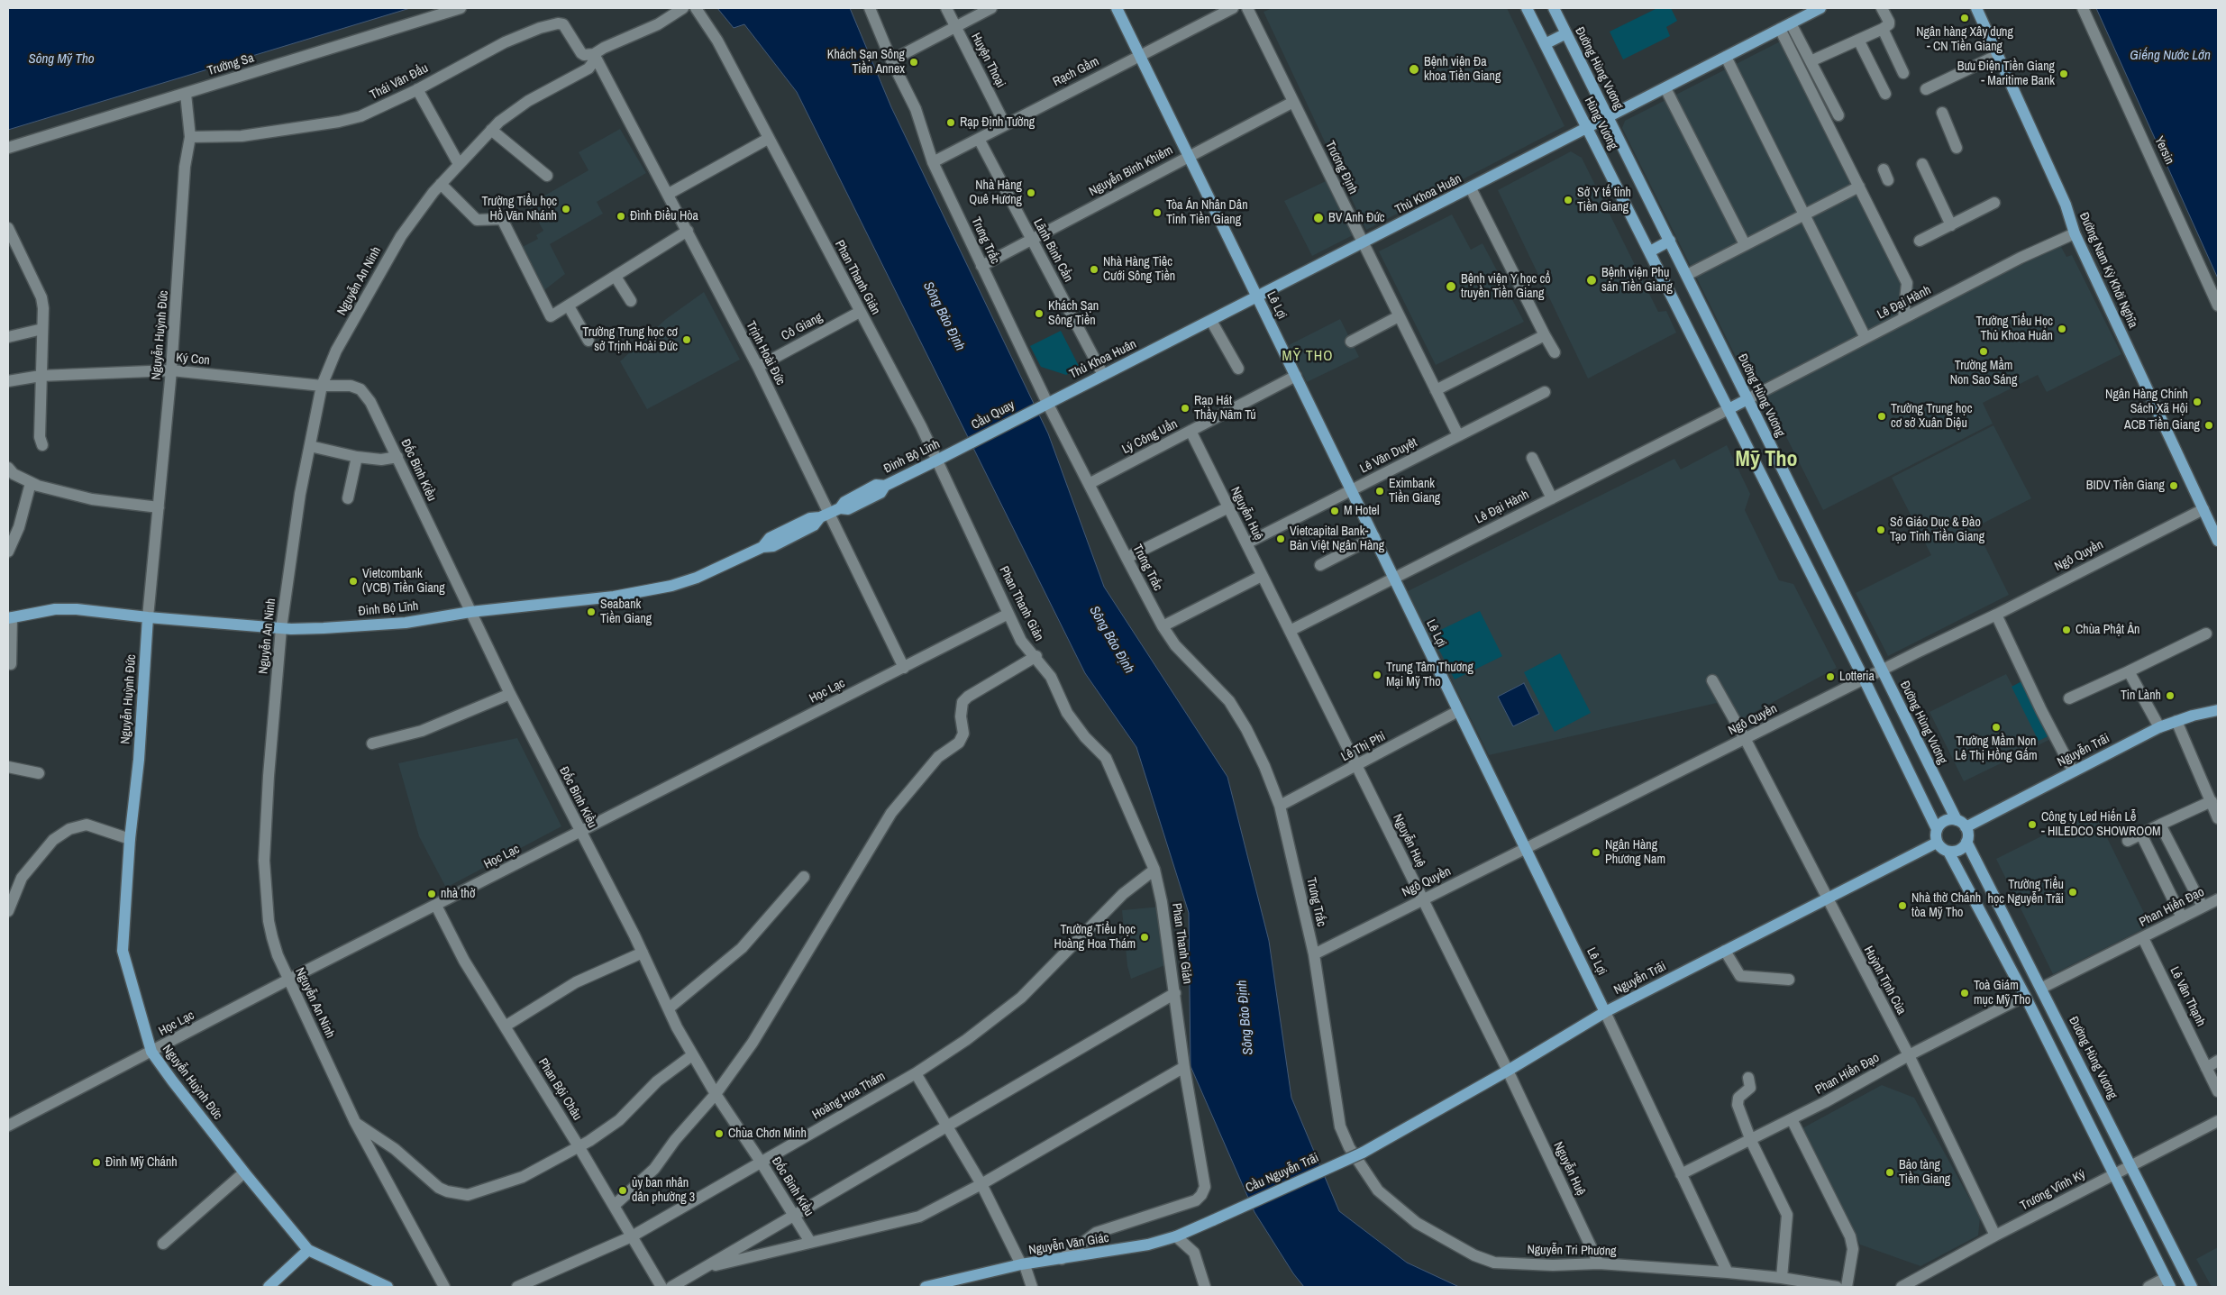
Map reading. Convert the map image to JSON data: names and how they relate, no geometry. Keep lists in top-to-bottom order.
{
  "streets": {
    "main road": [
      "Đường Hùng Vương",
      "Hùng Vương",
      "Thủ Khoa Huân",
      "Đường Nam Kỳ Khởi Nghĩa",
      "Lê Lợi",
      "Nguyễn Huỳnh Đức",
      "Cầu Quay",
      "Đinh Bộ Lĩnh",
      "Nguyễn Trãi",
      "Cầu Nguyễn Trãi",
      "Nguyễn Văn Giác"
    ],
    "street": [
      "Huyện Thoại",
      "Trường Sa",
      "Rạch Gầm",
      "Thái Văn Đẩu",
      "Yersin",
      "Trương Định",
      "Nguyễn Bỉnh Khiêm",
      "Trưng Trắc",
      "Lãnh Binh Cẩn",
      "Phan Thanh Giản",
      "Nguyễn An Ninh",
      "Lê Đại Hành",
      "Cô Giang",
      "Trịnh Hoài Đức",
      "Ký Con",
      "Lý Công Uẩn",
      "Lê Văn Duyệt",
      "Đốc Binh Kiều",
      "Nguyễn Huệ",
      "Ngô Quyền",
      "Học Lạc",
      "Lê Thị Phỉ",
      "Phan Hiển Đạo",
      "Huỳnh Tịnh Của",
      "Lê Văn Thạnh",
      "Phan Bội Châu",
      "Hoàng Hoa Thám",
      "Trương Vĩnh Ký",
      "Nguyễn Tri Phương"
    ]
  },
  "crossings": [
    ["Huyện Thoại", "Rạch Gầm"],
    ["Trường Sa", "Nguyễn Huỳnh Đức"],
    ["Đường Hùng Vương", "Thủ Khoa Huân"],
    ["Đường Hùng Vương", "Lê Đại Hành"],
    ["Đường Hùng Vương", "Ngô Quyền"],
    ["Đường Hùng Vương", "Nguyễn Trãi"],
    ["Đường Hùng Vương", "Phan Hiển Đạo"],
    ["Đường Hùng Vương", "Trương Vĩnh Ký"],
    ["Rạch Gầm", "Trưng Trắc"],
    ["Rạch Gầm", "Lãnh Binh Cẩn"],
    ["Rạch Gầm", "Lê Lợi"],
    ["Thái Văn Đẩu", "Nguyễn An Ninh"],
    ["Thái Văn Đẩu", "Nguyễn Huỳnh Đức"],
    ["Thái Văn Đẩu", "Trịnh Hoài Đức"],
    ["Hùng Vương", "Thủ Khoa Huân"],
    ["Trương Định", "Nguyễn Bỉnh Khiêm"],
    ["Trương Định", "Thủ Khoa Huân"],
    ["Trương Định", "Lê Văn Duyệt"],
    ["Nguyễn Bỉnh Khiêm", "Trưng Trắc"],
    ["Nguyễn Bỉnh Khiêm", "Lãnh Binh Cẩn"],
    ["Nguyễn Bỉnh Khiêm", "Lê Lợi"],
    ["Thủ Khoa Huân", "Trưng Trắc"],
    ["Thủ Khoa Huân", "Lãnh Binh Cẩn"],
    ["Thủ Khoa Huân", "Lê Lợi"],
    ["Thủ Khoa Huân", "Cầu Quay"],
    ["Trưng Trắc", "Cầu Quay"],
    ["Trưng Trắc", "Lý Công Uẩn"],
    ["Trưng Trắc", "Ngô Quyền"],
    ["Trưng Trắc", "Lê Thị Phỉ"],
    ["Trưng Trắc", "Nguyễn Tri Phương"],
    ["Đường Nam Kỳ Khởi Nghĩa", "Lê Đại Hành"],
    ["Đường Nam Kỳ Khởi Nghĩa", "Ngô Quyền"],
    ["Phan Thanh Giản", "Cô Giang"],
    ["Phan Thanh Giản", "Đinh Bộ Lĩnh"],
    ["Phan Thanh Giản", "Học Lạc"],
    ["Phan Thanh Giản", "Hoàng Hoa Thám"],
    ["Phan Thanh Giản", "Nguyễn Văn Giác"],
    ["Nguyễn An Ninh", "Trịnh Hoài Đức"],
    ["Nguyễn An Ninh", "Ký Con"],
    ["Nguyễn An Ninh", "Đinh Bộ Lĩnh"],
    ["Nguyễn An Ninh", "Đốc Binh Kiều"],
    ["Nguyễn An Ninh", "Học Lạc"],
    ["Lê Đại Hành", "Lê Lợi"],
    ["Lê Đại Hành", "Nguyễn Huệ"],
    ["Lê Lợi", "Lý Công Uẩn"],
    ["Lê Lợi", "Lê Văn Duyệt"],
    ["Lê Lợi", "Ngô Quyền"],
    ["Lê Lợi", "Lê Thị Phỉ"],
    ["Lê Lợi", "Nguyễn Trãi"],
    ["Lê Lợi", "Phan Hiển Đạo"],
    ["Lê Lợi", "Nguyễn Tri Phương"],
    ["Cô Giang", "Trịnh Hoài Đức"],
    ["Nguyễn Huỳnh Đức", "Ký Con"],
    ["Nguyễn Huỳnh Đức", "Đinh Bộ Lĩnh"],
    ["Nguyễn Huỳnh Đức", "Học Lạc"],
    ["Trịnh Hoài Đức", "Đinh Bộ Lĩnh"],
    ["Trịnh Hoài Đức", "Học Lạc"],
    ["Ký Con", "Đốc Binh Kiều"],
    ["Cầu Quay", "Đinh Bộ Lĩnh"],
    ["Lý Công Uẩn", "Nguyễn Huệ"],
    ["Lê Văn Duyệt", "Nguyễn Huệ"],
    ["Đinh Bộ Lĩnh", "Đốc Binh Kiều"],
    ["Đốc Binh Kiều", "Học Lạc"],
    ["Đốc Binh Kiều", "Hoàng Hoa Thám"],
    ["Nguyễn Huệ", "Ngô Quyền"],
    ["Nguyễn Huệ", "Lê Thị Phỉ"],
    ["Nguyễn Huệ", "Nguyễn Trãi"],
    ["Nguyễn Huệ", "Nguyễn Tri Phương"],
    ["Ngô Quyền", "Huỳnh Tịnh Của"],
    ["Học Lạc", "Phan Bội Châu"],
    ["Nguyễn Trãi", "Huỳnh Tịnh Của"],
    ["Nguyễn Trãi", "Cầu Nguyễn Trãi"],
    ["Phan Hiển Đạo", "Huỳnh Tịnh Của"],
    ["Phan Hiển Đạo", "Lê Văn Thạnh"],
    ["Huỳnh Tịnh Của", "Trương Vĩnh Ký"],
    ["Phan Bội Châu", "Hoàng Hoa Thám"],
    ["Cầu Nguyễn Trãi", "Nguyễn Văn Giác"]
  ],
  "districts": ["MỸ THO", "Mỹ Tho"],
  "water": ["Giếng Nước Lớn", "Sông Mỹ Tho", "Sông Bảo Định"],
  "places": [
    "Ngân hàng Xây dựng - CN Tiền Giang",
    "Khách Sạn Sông Tiền Annex",
    "Bệnh viện Đa khoa Tiền Giang",
    "Bưu Điện Tiền Giang - Maritime Bank",
    "Rạp Định Tường",
    "Nhà Hàng Quê Hương",
    "Sở Y tế tỉnh Tiền Giang",
    "Trường Tiểu học Hồ Văn Nhánh",
    "Tòa Án Nhân Dân Tỉnh Tiền Giang",
    "Đình Điều Hòa",
    "BV Anh Đức",
    "Nhà Hàng Tiệc Cưới Sông Tiền",
    "Bệnh viện Phụ sản Tiền Giang",
    "Bệnh viện Y học cổ truyền Tiền Giang",
    "Khách Sạn Sông Tiền",
    "Trường Tiểu Học Thủ Khoa Huân",
    "Trường Trung học cơ sở Trịnh Hoài Đức",
    "Trường Mầm Non Sao Sáng",
    "Ngân Hàng Chính Sách Xã Hội",
    "Rạp Hát Thầy Năm Tú",
    "Trường Trung học cơ sở Xuân Diệu",
    "ACB Tiền Giang",
    "BIDV Tiền Giang",
    "Eximbank Tiền Giang",
    "M Hotel",
    "Sở Giáo Dục & Đào Tạo Tỉnh Tiền Giang",
    "Vietcapital Bank- Bản Việt Ngân Hàng",
    "Vietcombank (VCB) Tiền Giang",
    "Seabank Tiền Giang",
    "Chùa Phật Ân",
    "Trung Tâm Thương Mại Mỹ Tho",
    "Lotteria",
    "Tin Lành",
    "Trường Mầm Non Lê Thị Hồng Gấm",
    "Công ty Led Hiến Lễ - HILEDCO SHOWROOM",
    "Ngân Hàng Phương Nam",
    "Trường Tiểu học Nguyễn Trãi",
    "nhà thờ",
    "Nhà thờ Chánh tòa Mỹ Tho",
    "Trường Tiểu học Hoàng Hoa Thám",
    "Toà Giám mục Mỹ Tho",
    "Chùa Chơn Minh",
    "Đình Mỹ Chánh",
    "Bảo tàng Tiền Giang",
    "ủy ban nhân dân phường 3"
  ]
}
